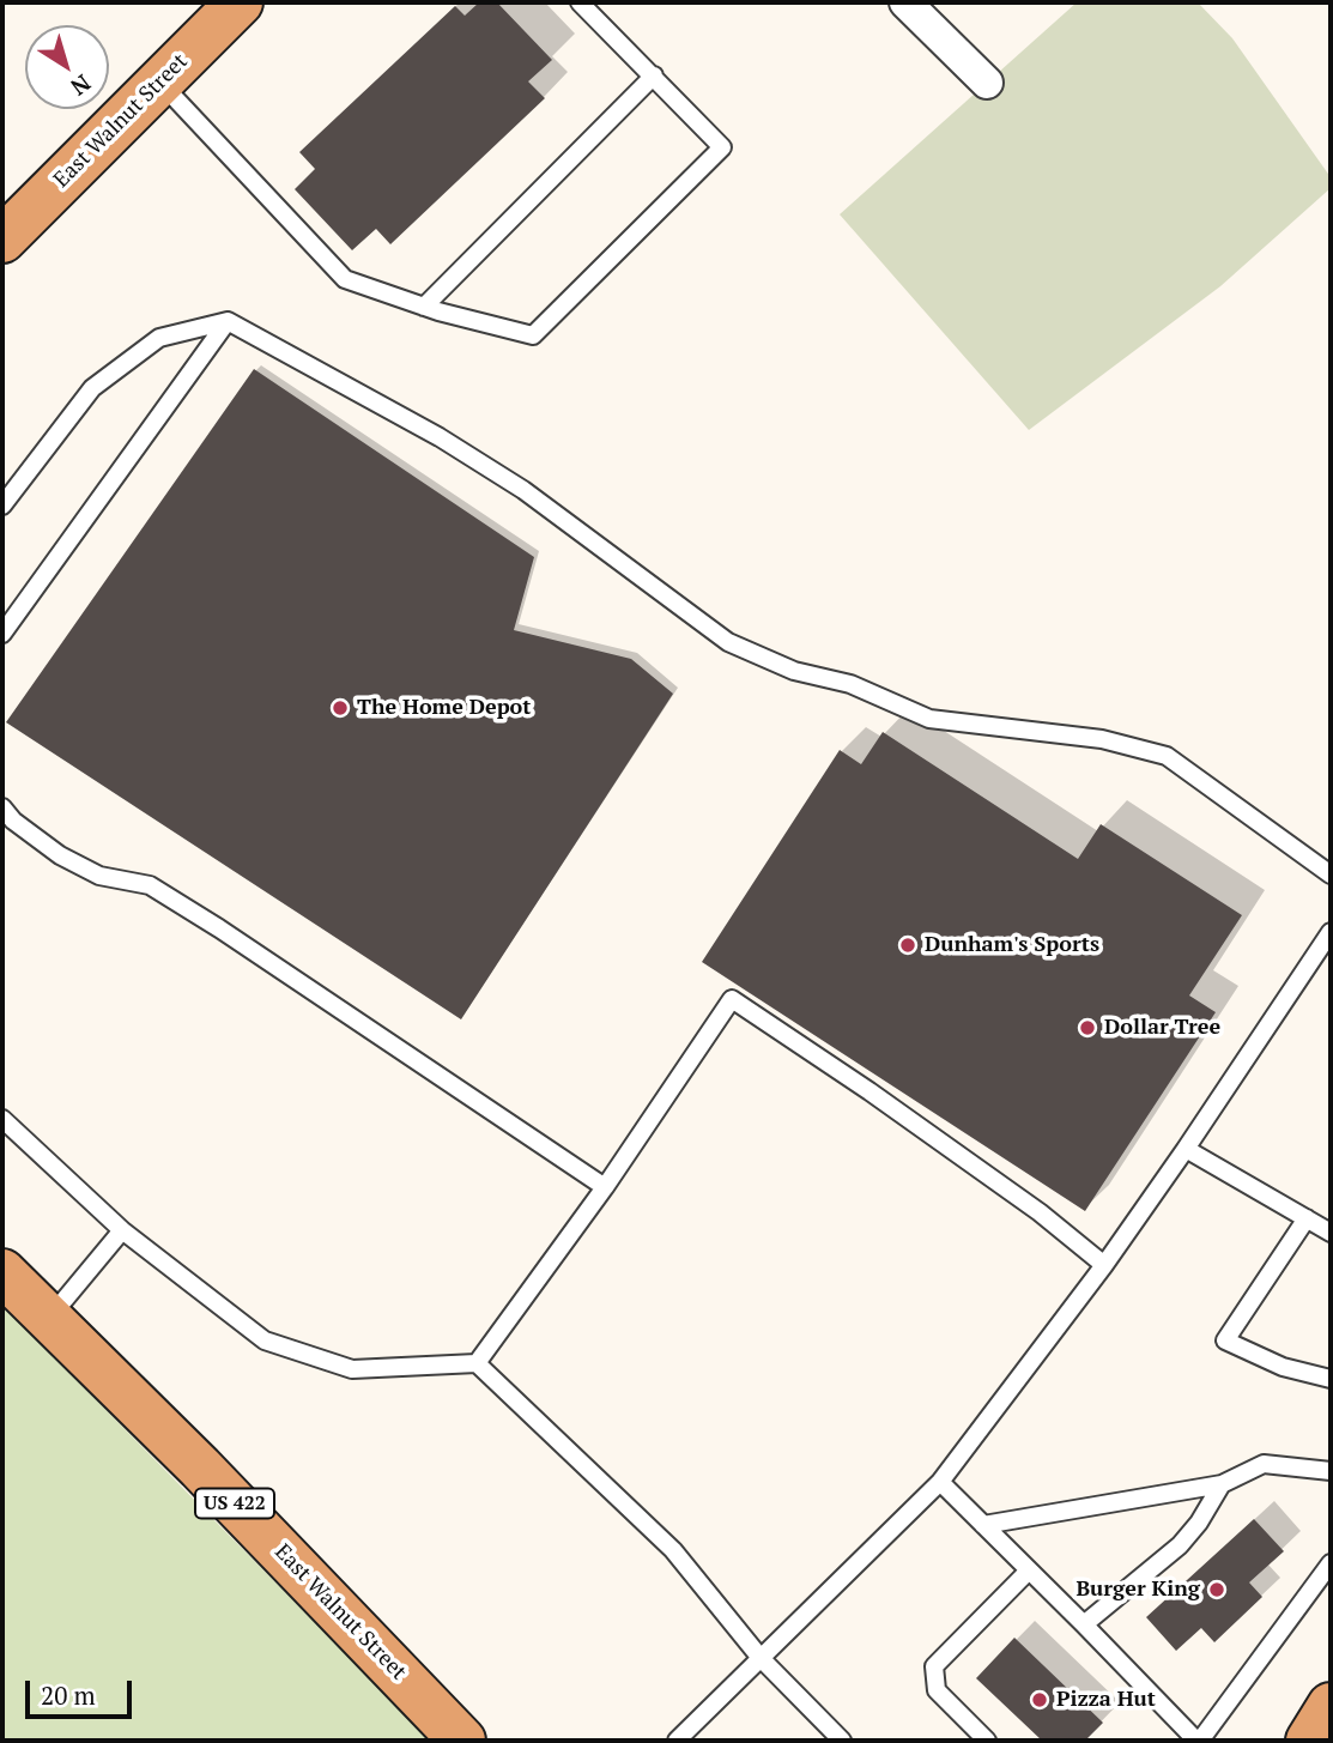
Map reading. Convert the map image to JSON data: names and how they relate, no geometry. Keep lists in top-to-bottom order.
{
  "streets": {
    "highway": ["East Walnut Street", "US 422"]
  },
  "places": [
    "The Home Depot",
    "Dunham's Sports",
    "Dollar Tree",
    "Burger King",
    "Pizza Hut"
  ],
  "scale_bar": "20 m",
  "north": "bottom right"
}
